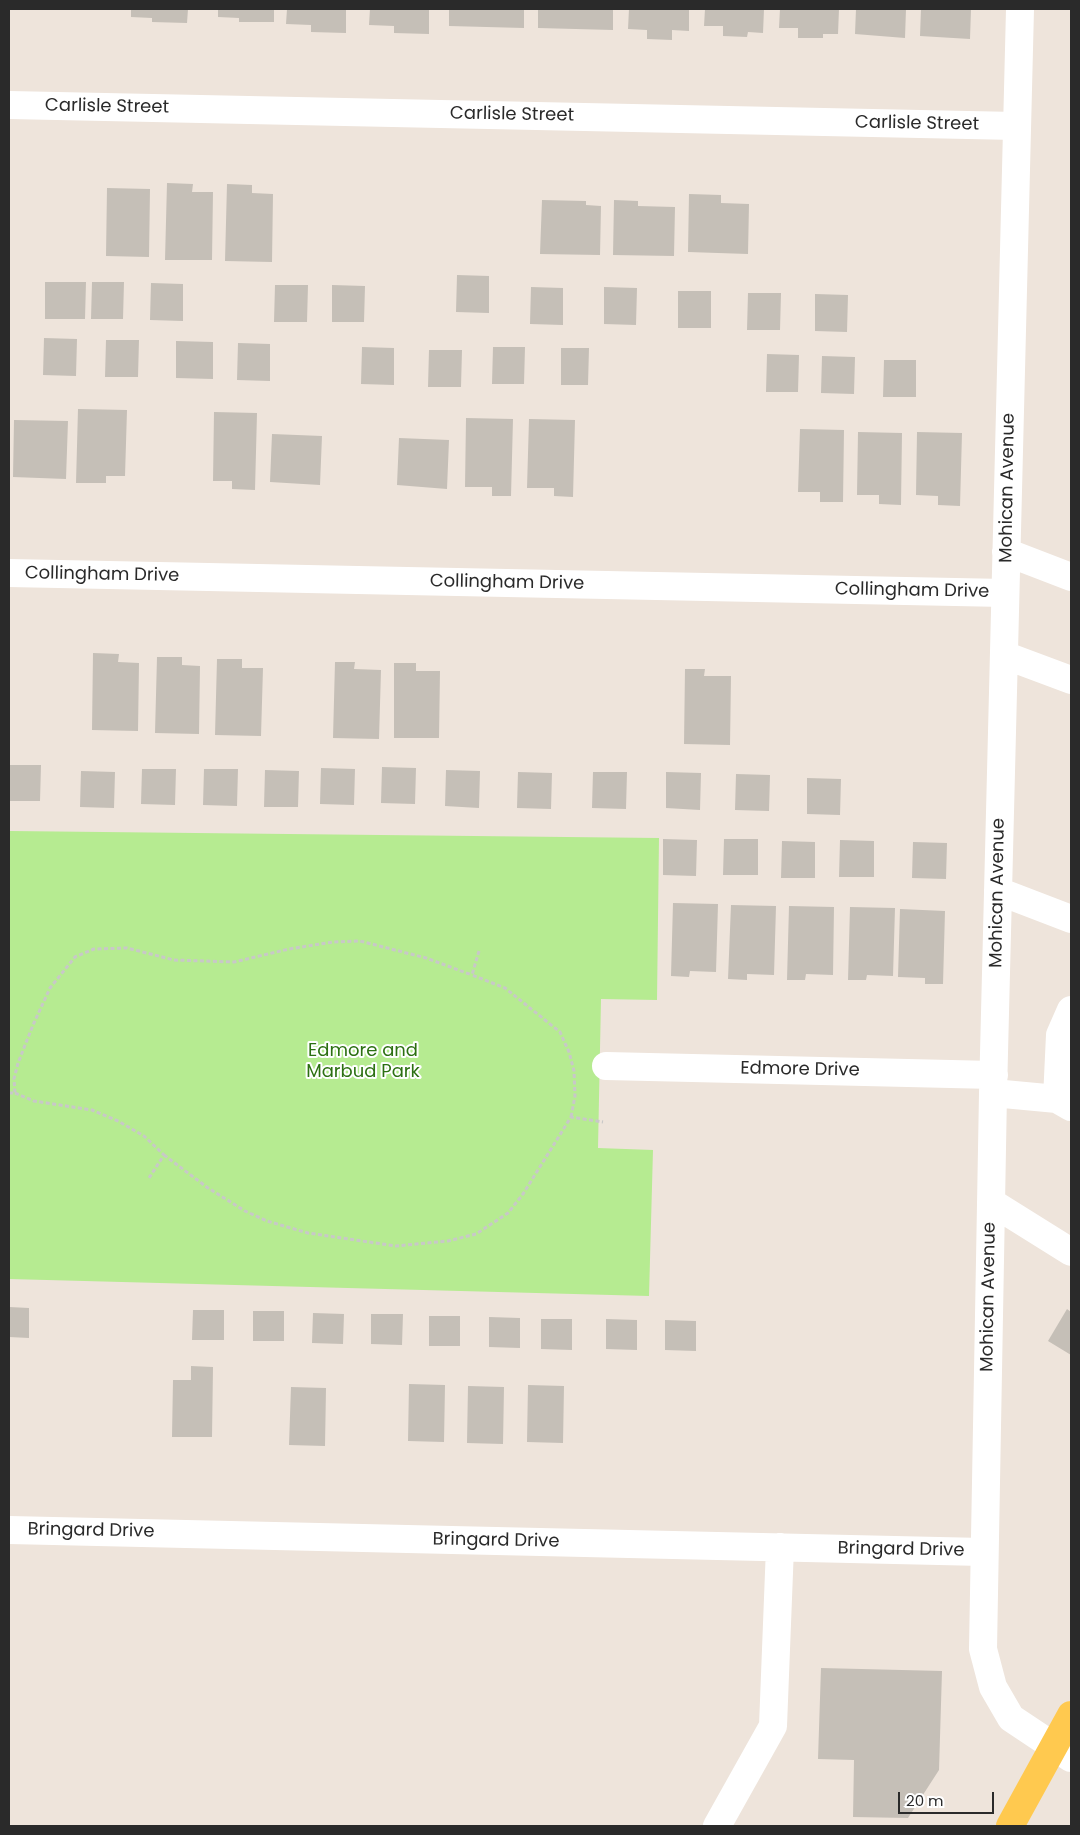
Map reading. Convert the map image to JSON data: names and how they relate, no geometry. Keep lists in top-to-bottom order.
{
  "streets": {
    "street": [
      "Carlisle Street",
      "Mohican Avenue",
      "Collingham Drive",
      "Edmore Drive",
      "Bringard Drive"
    ]
  },
  "crossings": [
    ["Carlisle Street", "Mohican Avenue"],
    ["Mohican Avenue", "Collingham Drive"],
    ["Mohican Avenue", "Edmore Drive"],
    ["Mohican Avenue", "Bringard Drive"]
  ],
  "parks": ["Edmore and Marbud Park"],
  "scale_bar": "20 m"
}
